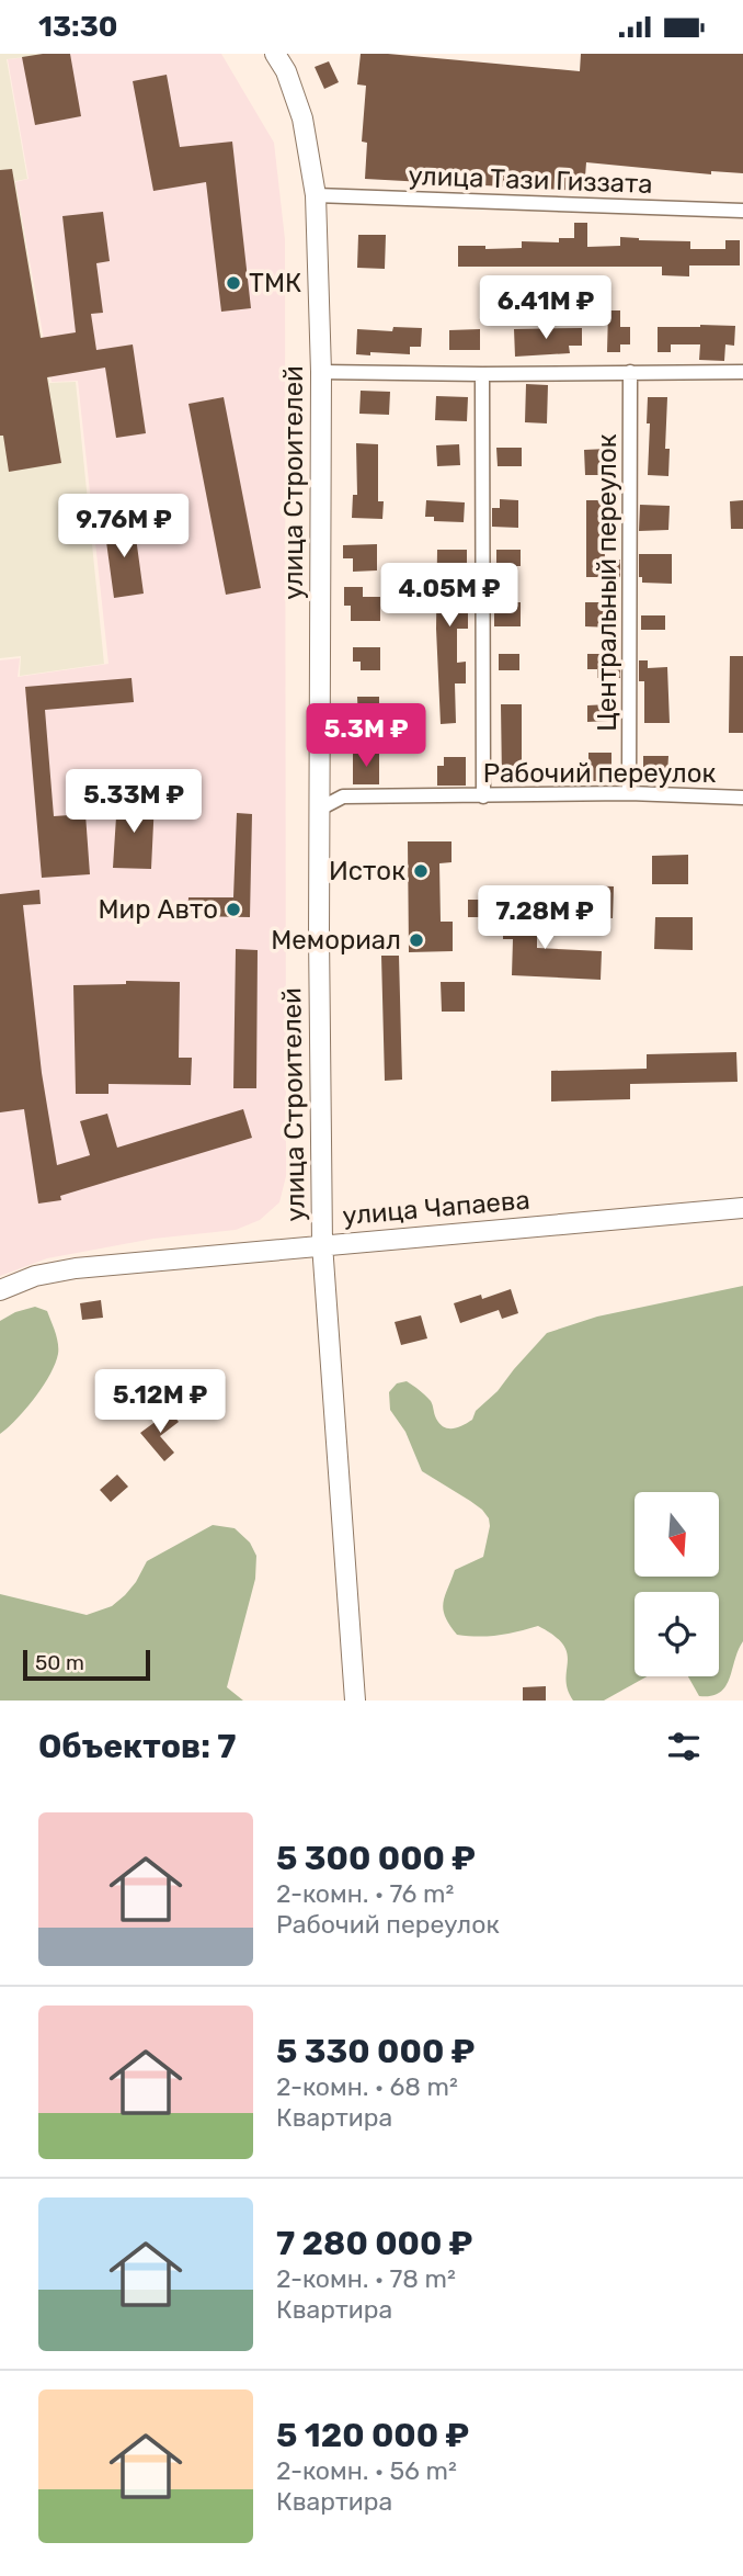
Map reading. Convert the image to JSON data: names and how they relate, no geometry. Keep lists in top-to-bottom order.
{
  "streets": {
    "street": [
      "улица Тази Гиззата",
      "улица Строителей",
      "Центральный переулок",
      "Рабочий переулок",
      "улица Чапаева"
    ]
  },
  "crossings": [
    ["улица Тази Гиззата", "улица Строителей"],
    ["улица Строителей", "Рабочий переулок"],
    ["улица Строителей", "улица Чапаева"],
    ["Центральный переулок", "Рабочий переулок"]
  ],
  "places": [
    "ТМК",
    "Исток",
    "Мир Авто",
    "Мемориал"
  ],
  "scale_bar": "50 m",
  "north": "bottom",
  "page": {
    "status": "13:30",
    "price": [
      "6.41M ₽",
      "9.76M ₽",
      "4.05M ₽",
      "5.3M ₽",
      "5.33M ₽",
      "7.28M ₽",
      "5.12M ₽"
    ],
    "scale": "50 m",
    "heading": "Объектов: 7",
    "list": [
      {
        "name": "5 300 000 ₽",
        "note": "2-комн. · 76 m² · Рабочий переулок"
      },
      {
        "name": "5 330 000 ₽",
        "note": "2-комн. · 68 m² · Квартира"
      },
      {
        "name": "7 280 000 ₽",
        "note": "2-комн. · 78 m² · Квартира"
      },
      {
        "name": "5 120 000 ₽",
        "note": "2-комн. · 56 m² · Квартира"
      }
    ]
  }
}
